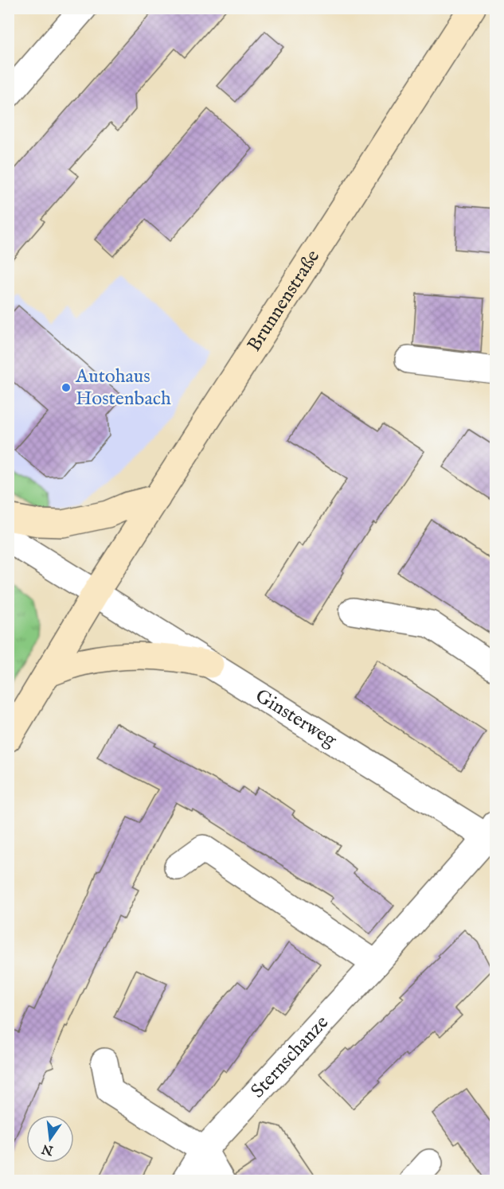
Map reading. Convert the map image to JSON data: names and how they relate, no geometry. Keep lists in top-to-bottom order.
{
  "streets": {
    "main road": ["Brunnenstraße"],
    "street": ["Ginsterweg", "Sternschanze"]
  },
  "crossings": [
    ["Brunnenstraße", "Ginsterweg"],
    ["Ginsterweg", "Sternschanze"]
  ],
  "places": ["Autohaus Hostenbach"],
  "north": "bottom"
}
